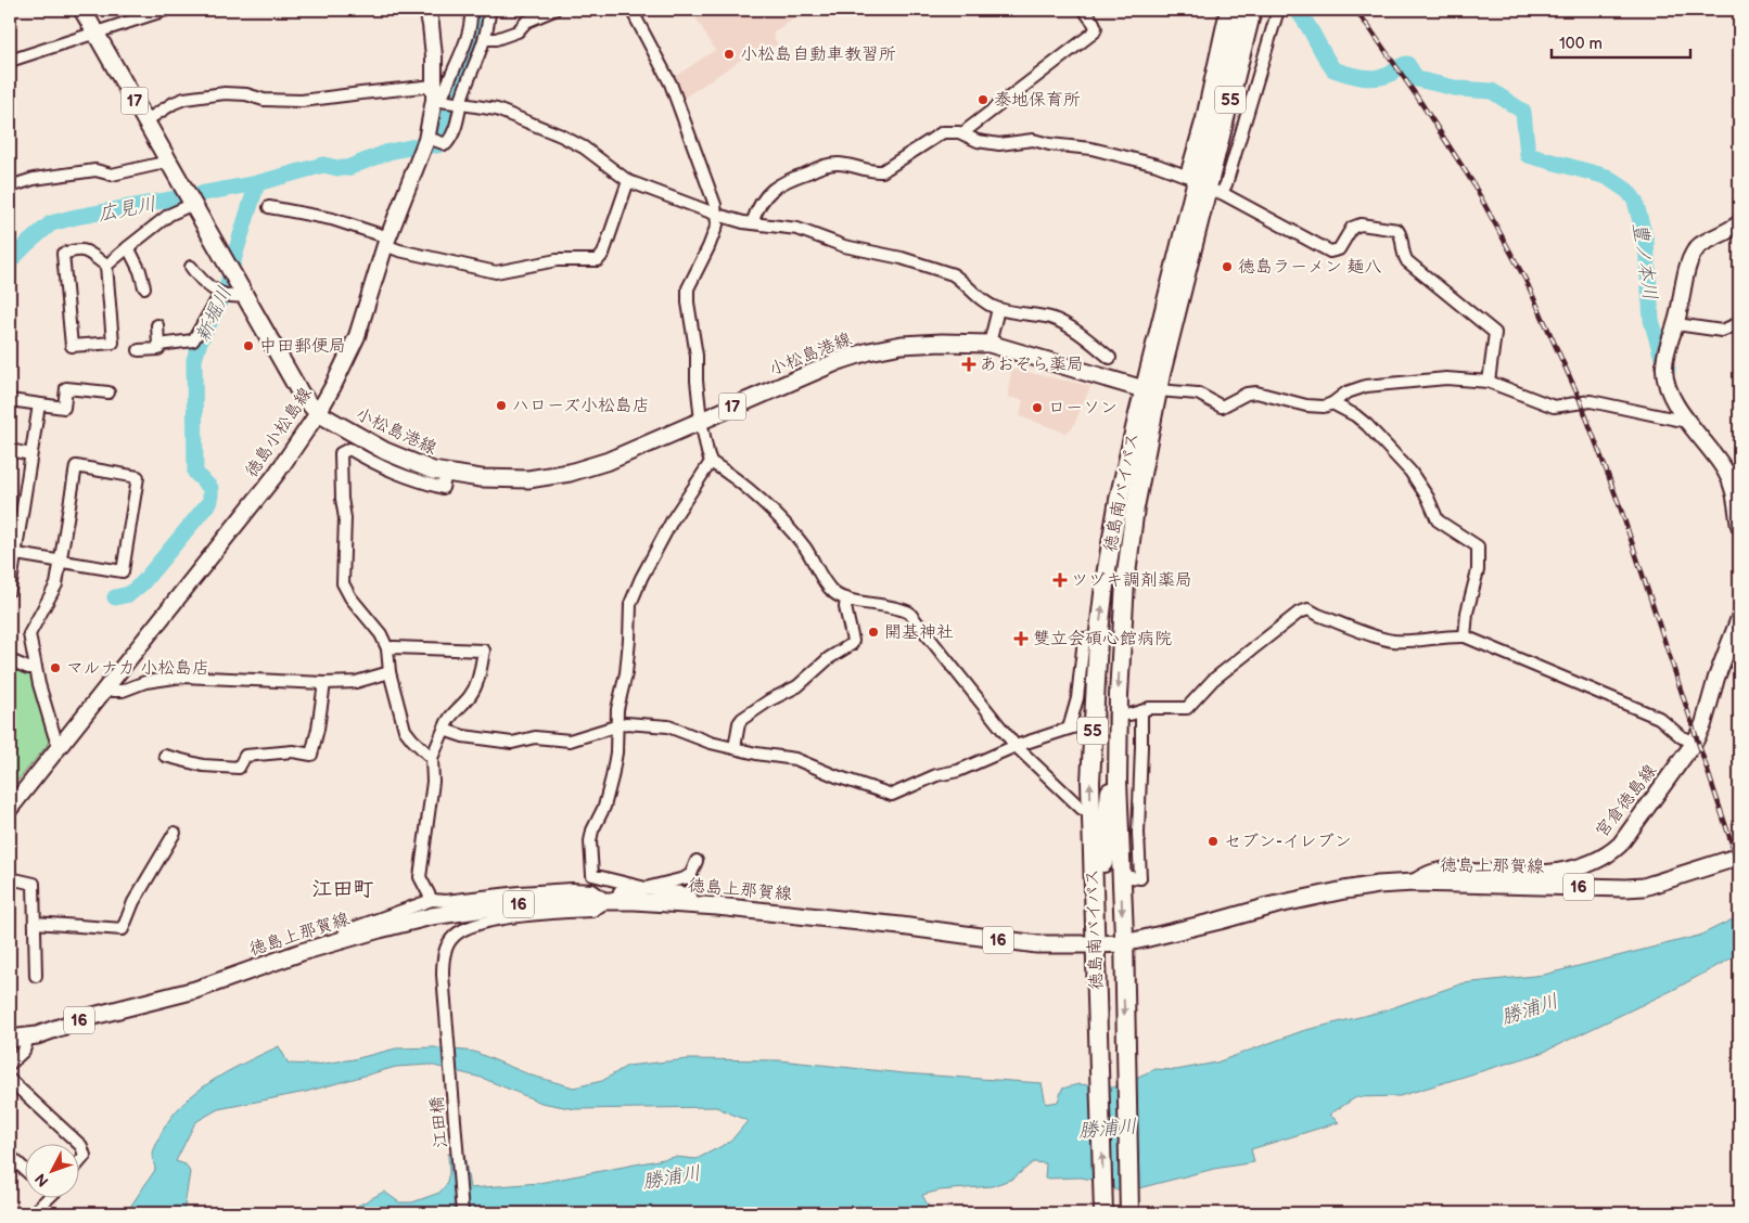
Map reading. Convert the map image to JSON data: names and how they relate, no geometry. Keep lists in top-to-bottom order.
{
  "streets": {
    "highway": ["55", "徳島南バイパス"],
    "main road": [
      "17",
      "小松島港線",
      "徳島小松島線",
      "宮倉徳島線",
      "徳島上那賀線",
      "16"
    ],
    "street": ["江田橋"]
  },
  "crossings": [
    ["小松島港線", "徳島小松島線"],
    ["小松島港線", "徳島南バイパス"],
    ["徳島南バイパス", "徳島上那賀線"],
    ["宮倉徳島線", "徳島上那賀線"],
    ["徳島上那賀線", "江田橋"]
  ],
  "districts": ["江田町"],
  "water": [
    "広見川",
    "豊ノ本川",
    "新堀川",
    "勝浦川"
  ],
  "places": {
    "other": [
      "小松島自動車教習所",
      "泰地保育所",
      "徳島ラーメン 麺八",
      "中田郵便局",
      "ハローズ小松島店",
      "ローソン",
      "開基神社",
      "マルナカ 小松島店",
      "セブン-イレブン"
    ],
    "health": ["あおぞら薬局", "ツヅキ調剤薬局", "雙立会碩心館病院"]
  },
  "scale_bar": "100 m",
  "north": "bottom left"
}
